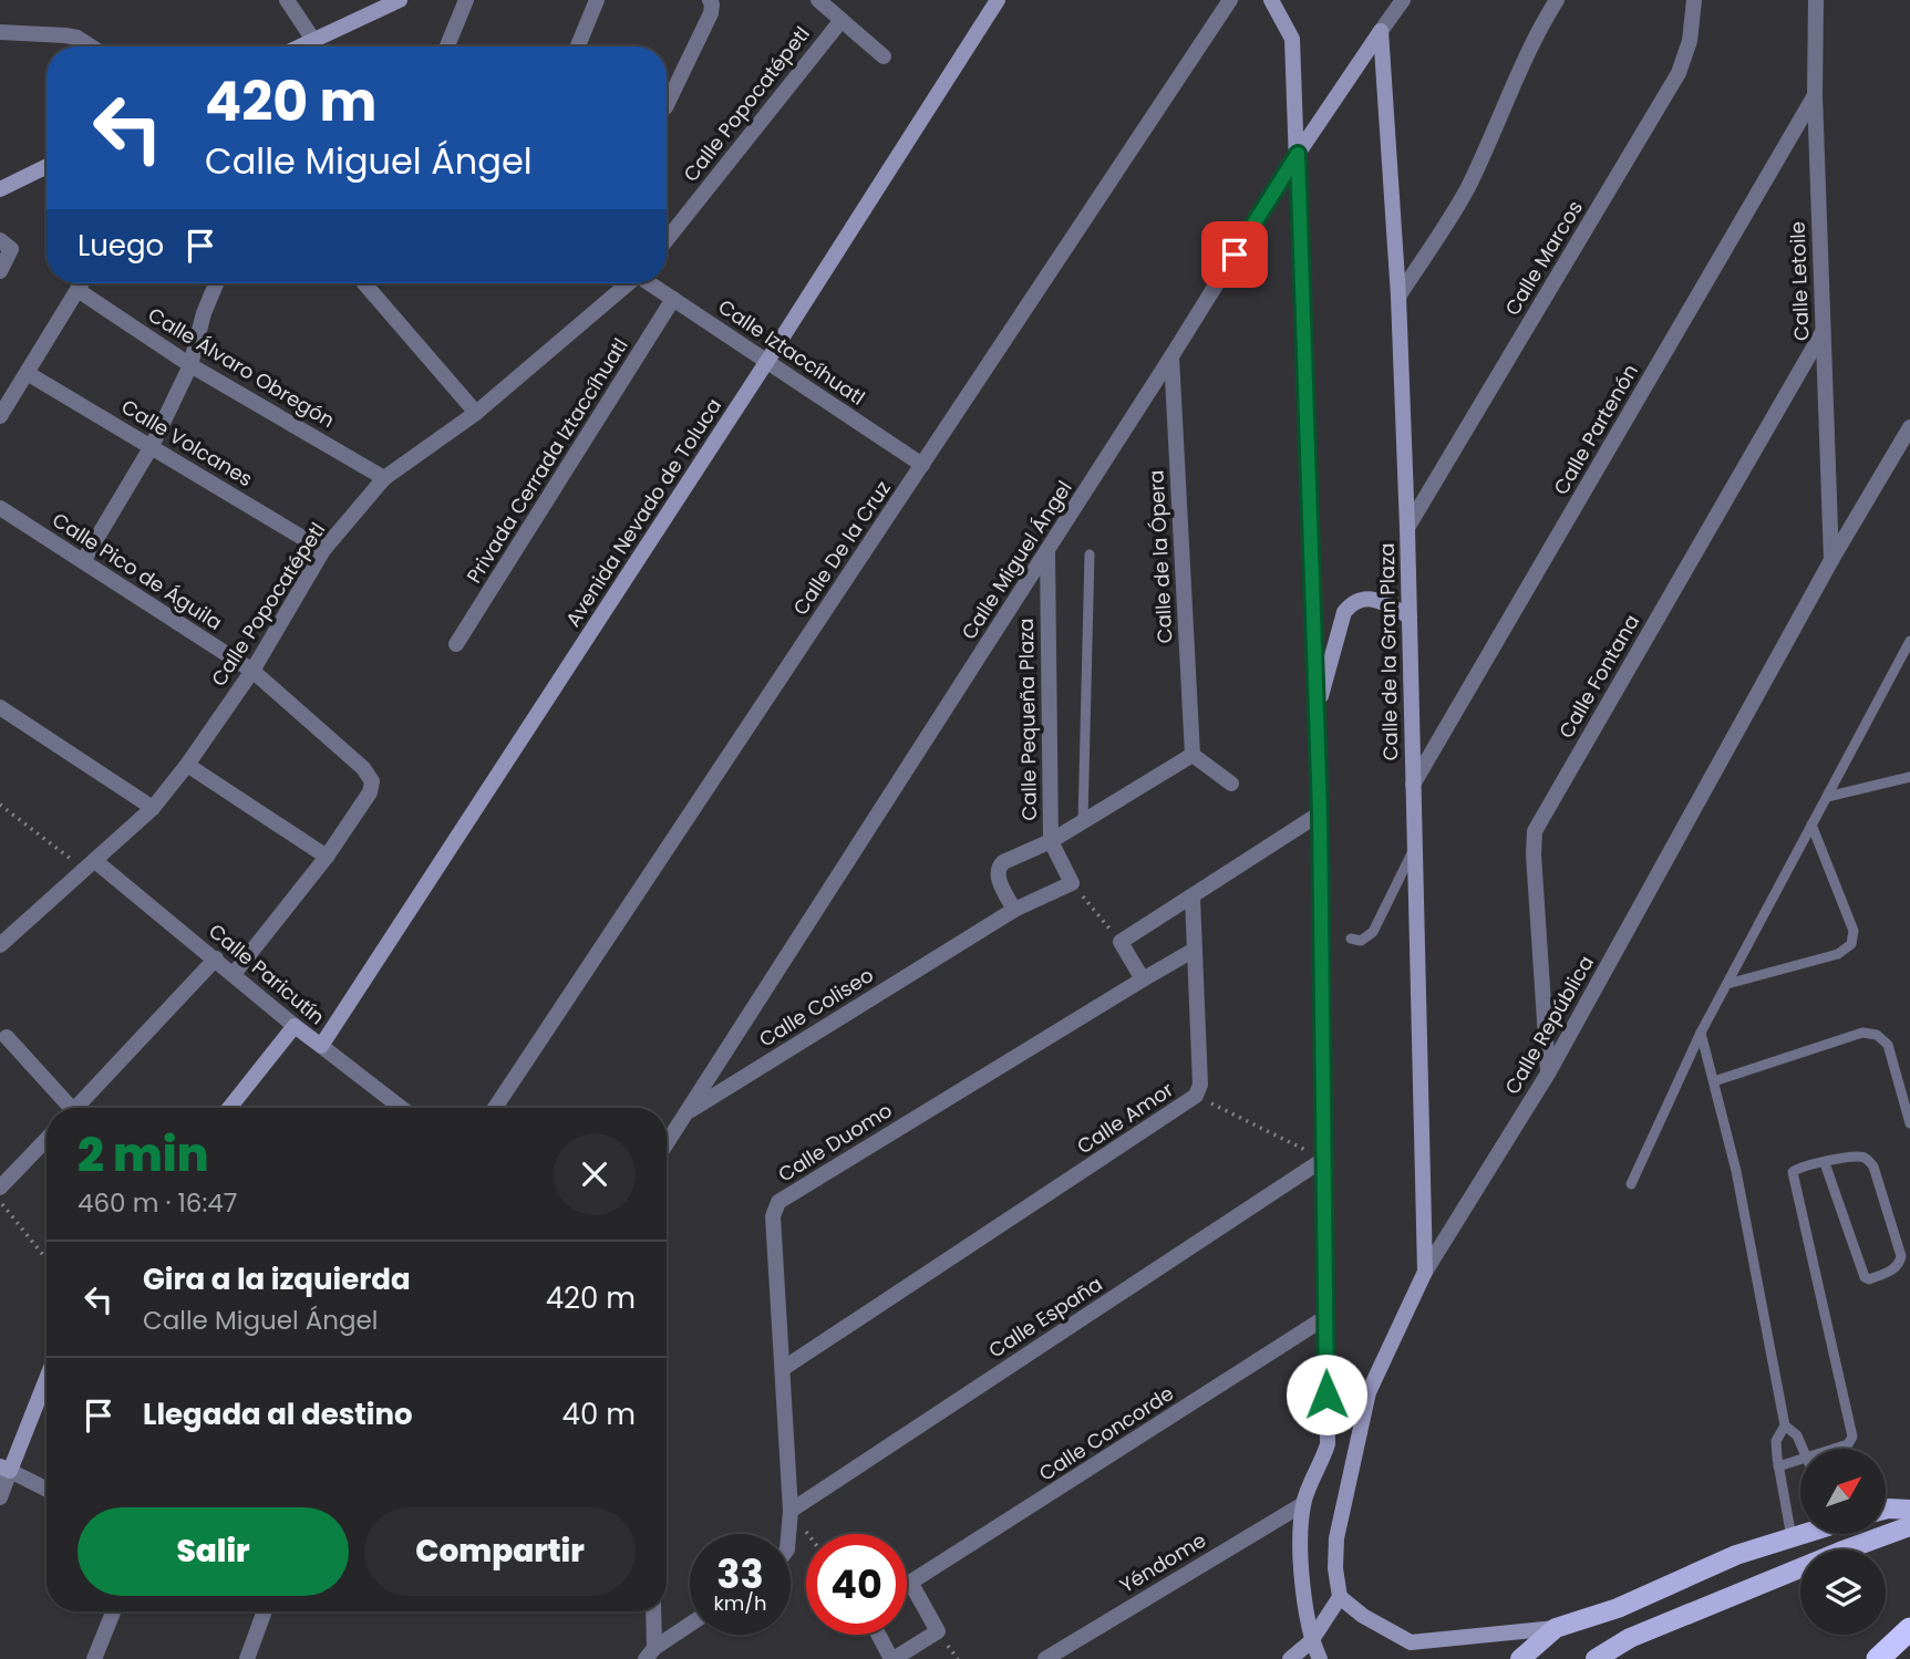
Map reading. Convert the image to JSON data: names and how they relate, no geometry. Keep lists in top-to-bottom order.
{
  "streets": {
    "street": [
      "Calle Popocatépetl",
      "Calle Marcos",
      "Calle Letoile",
      "Calle Iztaccíhuatl",
      "Calle Álvaro Obregón",
      "Calle Partenón",
      "Calle Volcanes",
      "Privada Cerrada Iztaccíhuatl",
      "Avenida Nevado de Toluca",
      "Calle De la Cruz",
      "Calle de la Ópera",
      "Calle Miguel Ángel",
      "Calle Pico de Águila",
      "Calle de la Gran Plaza",
      "Calle Fontana",
      "Calle Pequeña Plaza",
      "Calle Paricutín",
      "Calle Coliseo",
      "Calle República",
      "Calle Amor",
      "Calle Duomo",
      "Calle España",
      "Calle Concorde",
      "Yéndome"
    ]
  },
  "crossings": [
    ["Calle Popocatépetl", "Calle Álvaro Obregón"],
    ["Calle Popocatépetl", "Calle Volcanes"],
    ["Calle Popocatépetl", "Calle Pico de Águila"],
    ["Calle Popocatépetl", "Calle Paricutín"],
    ["Calle Marcos", "Calle de la Gran Plaza"],
    ["Calle Letoile", "Calle Partenón"],
    ["Calle Letoile", "Calle Fontana"],
    ["Calle Letoile", "Calle República"],
    ["Calle Iztaccíhuatl", "Privada Cerrada Iztaccíhuatl"],
    ["Calle Iztaccíhuatl", "Avenida Nevado de Toluca"],
    ["Calle Iztaccíhuatl", "Calle De la Cruz"],
    ["Calle Partenón", "Calle de la Gran Plaza"],
    ["Avenida Nevado de Toluca", "Calle Paricutín"],
    ["Calle de la Ópera", "Calle Miguel Ángel"],
    ["Calle Miguel Ángel", "Calle de la Gran Plaza"],
    ["Calle Miguel Ángel", "Calle Pequeña Plaza"],
    ["Calle Miguel Ángel", "Calle Coliseo"],
    ["Calle de la Gran Plaza", "Calle República"],
    ["Calle Fontana", "Calle República"],
    ["Calle Amor", "Calle Duomo"],
    ["Calle Duomo", "Calle España"]
  ],
  "north": "top right",
  "page": {
    "turn": ["420 m", "Calle Miguel Ángel"],
    "then": "Luego",
    "heading": ["2 min", "460 m · 16:47"],
    "list": [
      {
        "name": "Gira a la izquierda",
        "note": "Calle Miguel Ángel",
        "value": "420 m"
      },
      {
        "name": "Llegada al destino",
        "value": "40 m"
      }
    ],
    "buttons": ["Salir", "Compartir"],
    "speed": "33 km/h",
    "limit": "40"
  }
}
